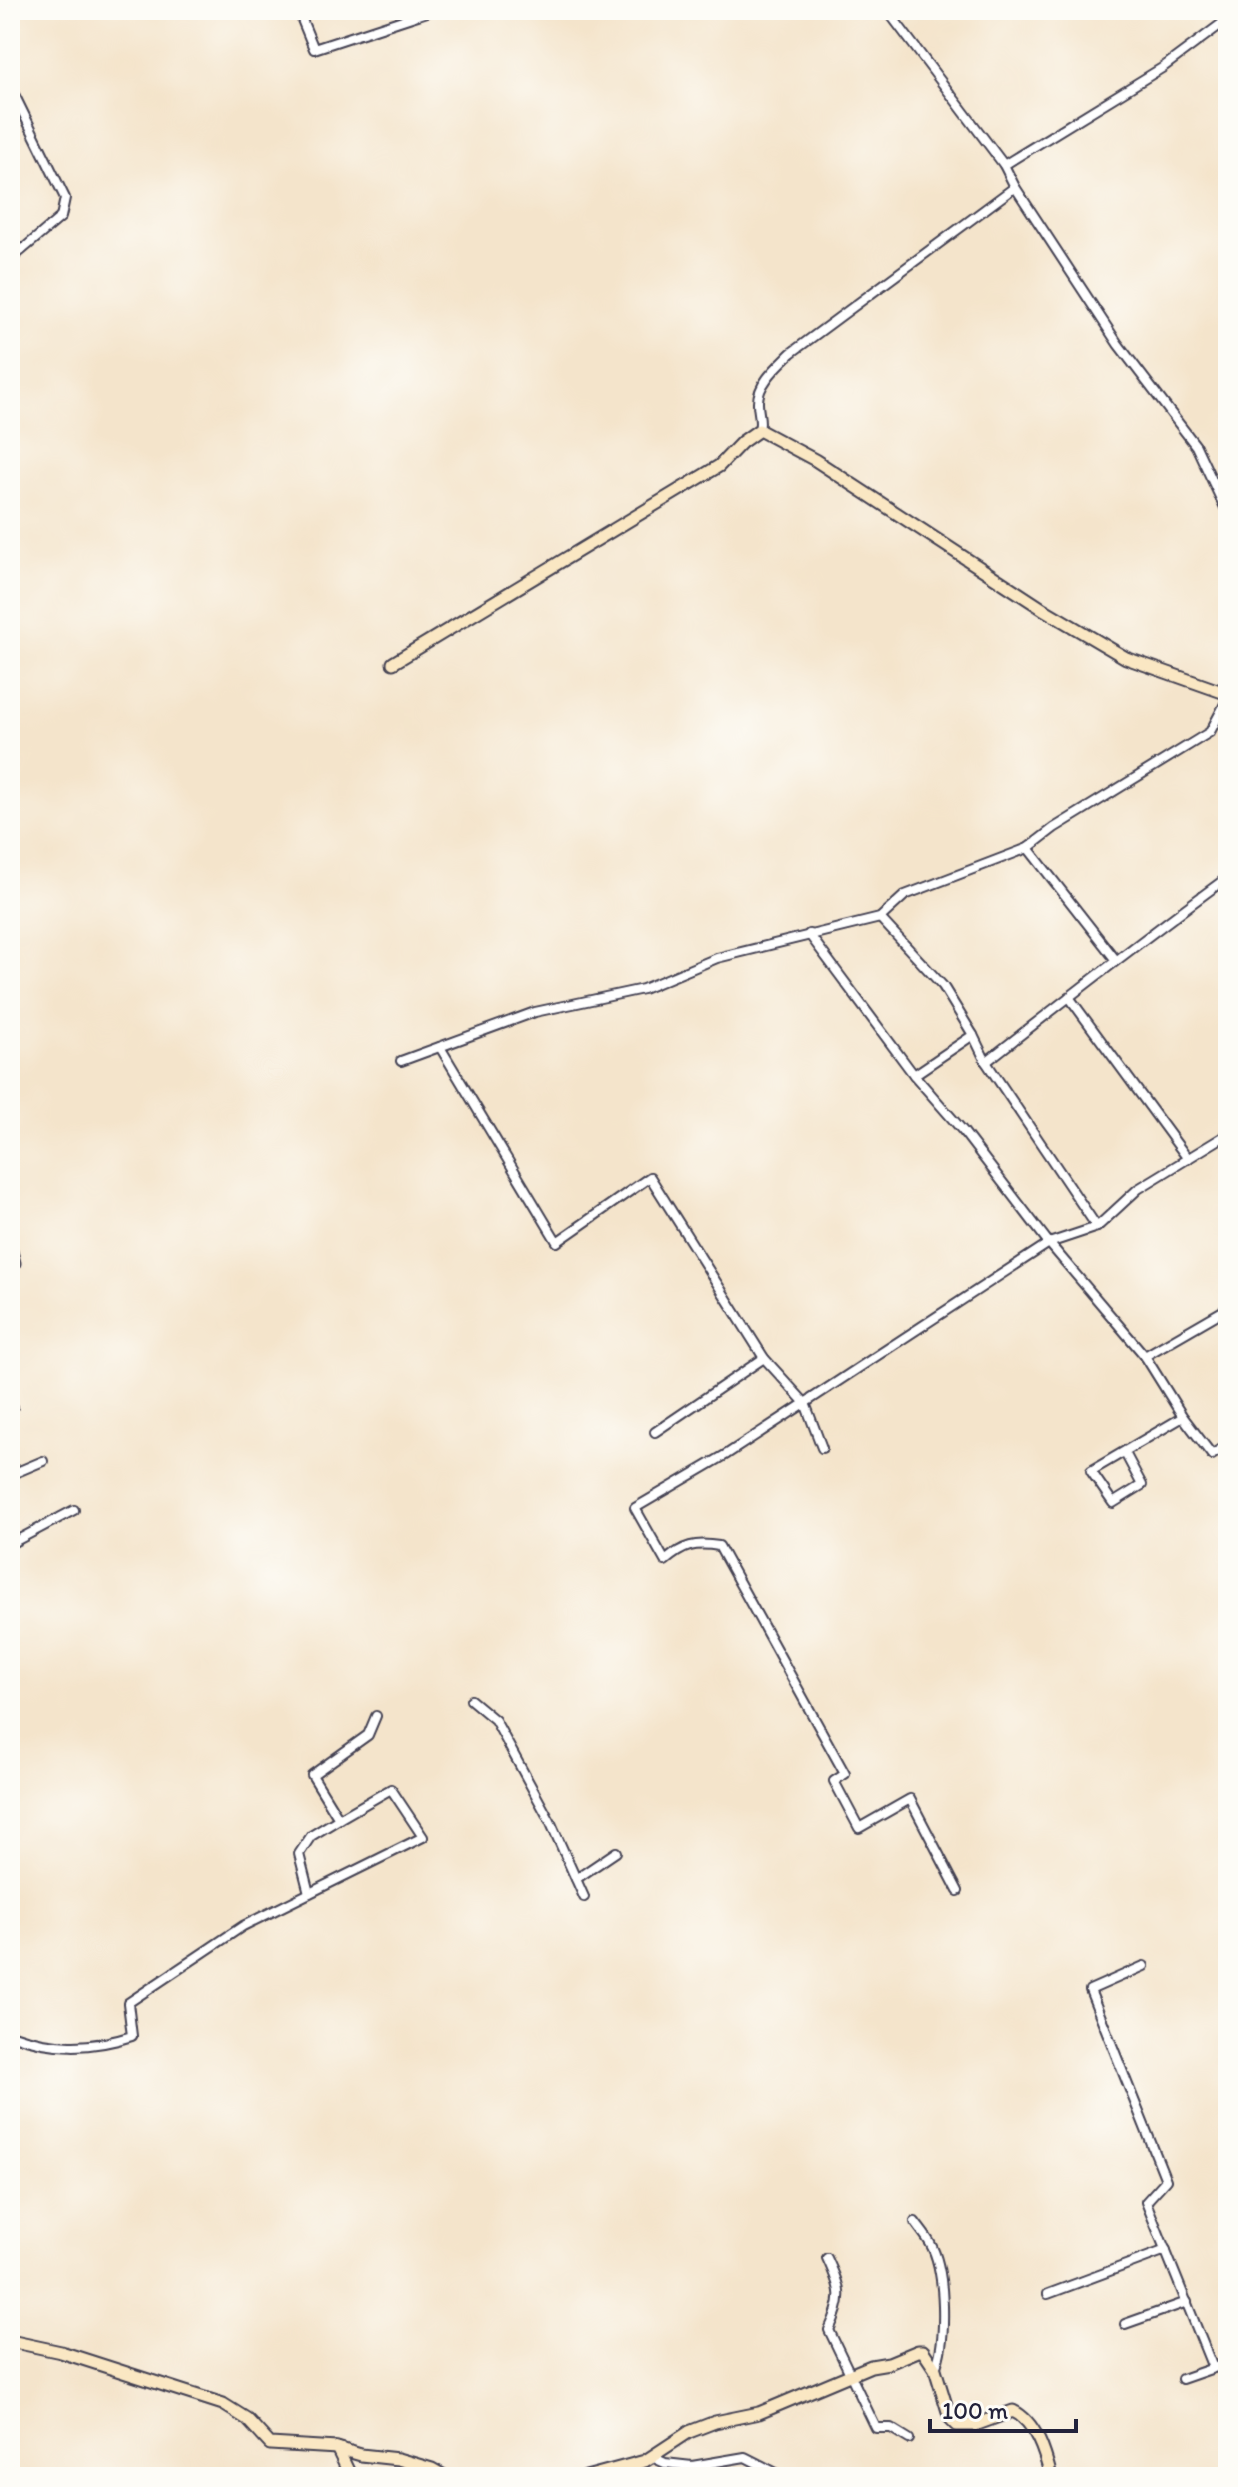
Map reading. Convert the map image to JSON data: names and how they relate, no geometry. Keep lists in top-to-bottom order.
{
  "scale_bar": "100 m"
}
